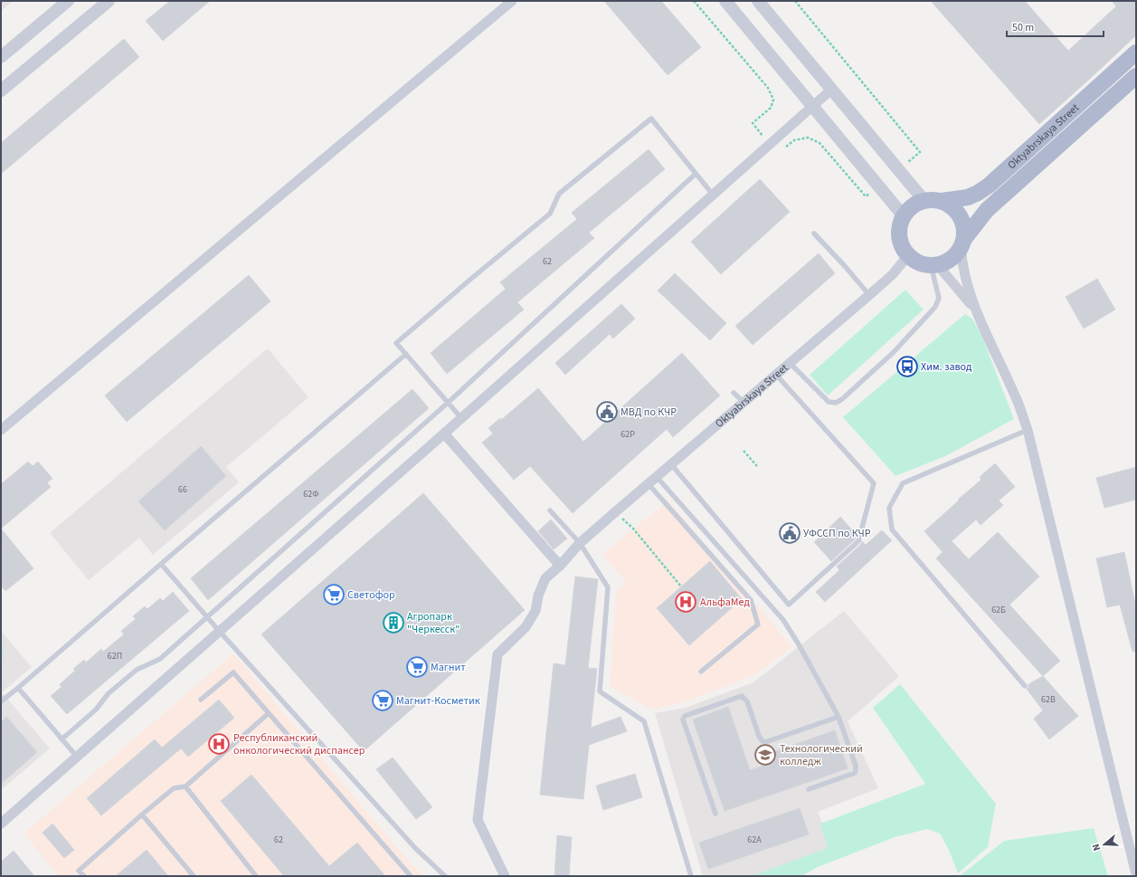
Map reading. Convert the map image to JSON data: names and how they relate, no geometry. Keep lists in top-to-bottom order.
{
  "streets": {
    "main road": ["Oktyabrskaya Street"]
  },
  "places": {
    "bus stop": ["Хим. завод"],
    "public building": ["МВД по КЧР", "УФССП по КЧР"],
    "supermarket": ["Светофор", "Магнит", "Магнит-Косметик"],
    "hospital": ["АльфаМед", "Республиканский онкологический диспансер"],
    "building": ["Агропарк \"Черкесск\""],
    "school or university": ["Технологический колледж"]
  },
  "house_numbers": [
    "62",
    "62Р",
    "66",
    "62Ф",
    "62Б",
    "62П",
    "62В",
    "62",
    "62А"
  ],
  "scale_bar": "50 m",
  "north": "left"
}
